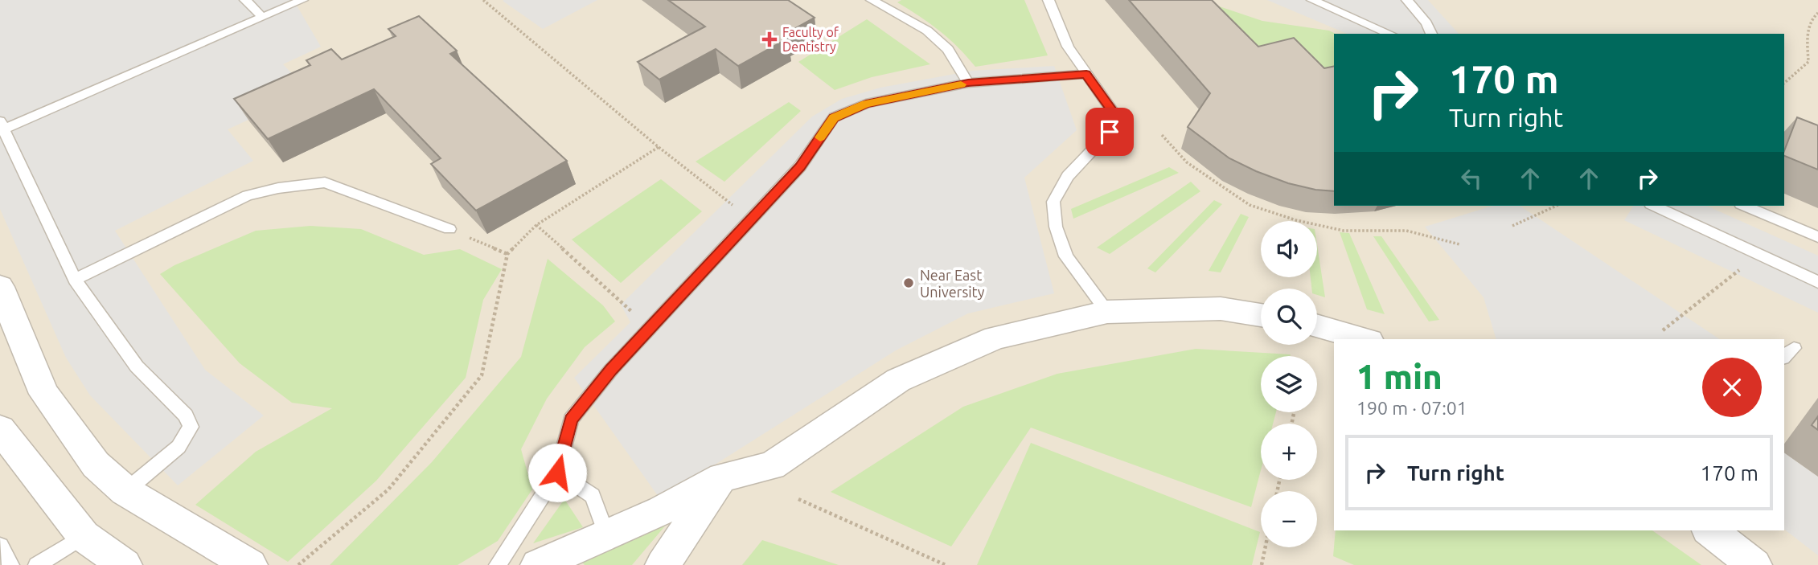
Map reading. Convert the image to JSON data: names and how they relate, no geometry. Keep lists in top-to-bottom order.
{
  "places": {
    "health": ["Faculty of Dentistry"],
    "other": ["Near East University"]
  },
  "page": {
    "turn": ["170 m", "Turn right"],
    "map_buttons": ["+", "−"],
    "heading": ["1 min", "190 m · 07:01"],
    "list": [
      {
        "name": "Turn right",
        "value": "170 m"
      }
    ]
  }
}
